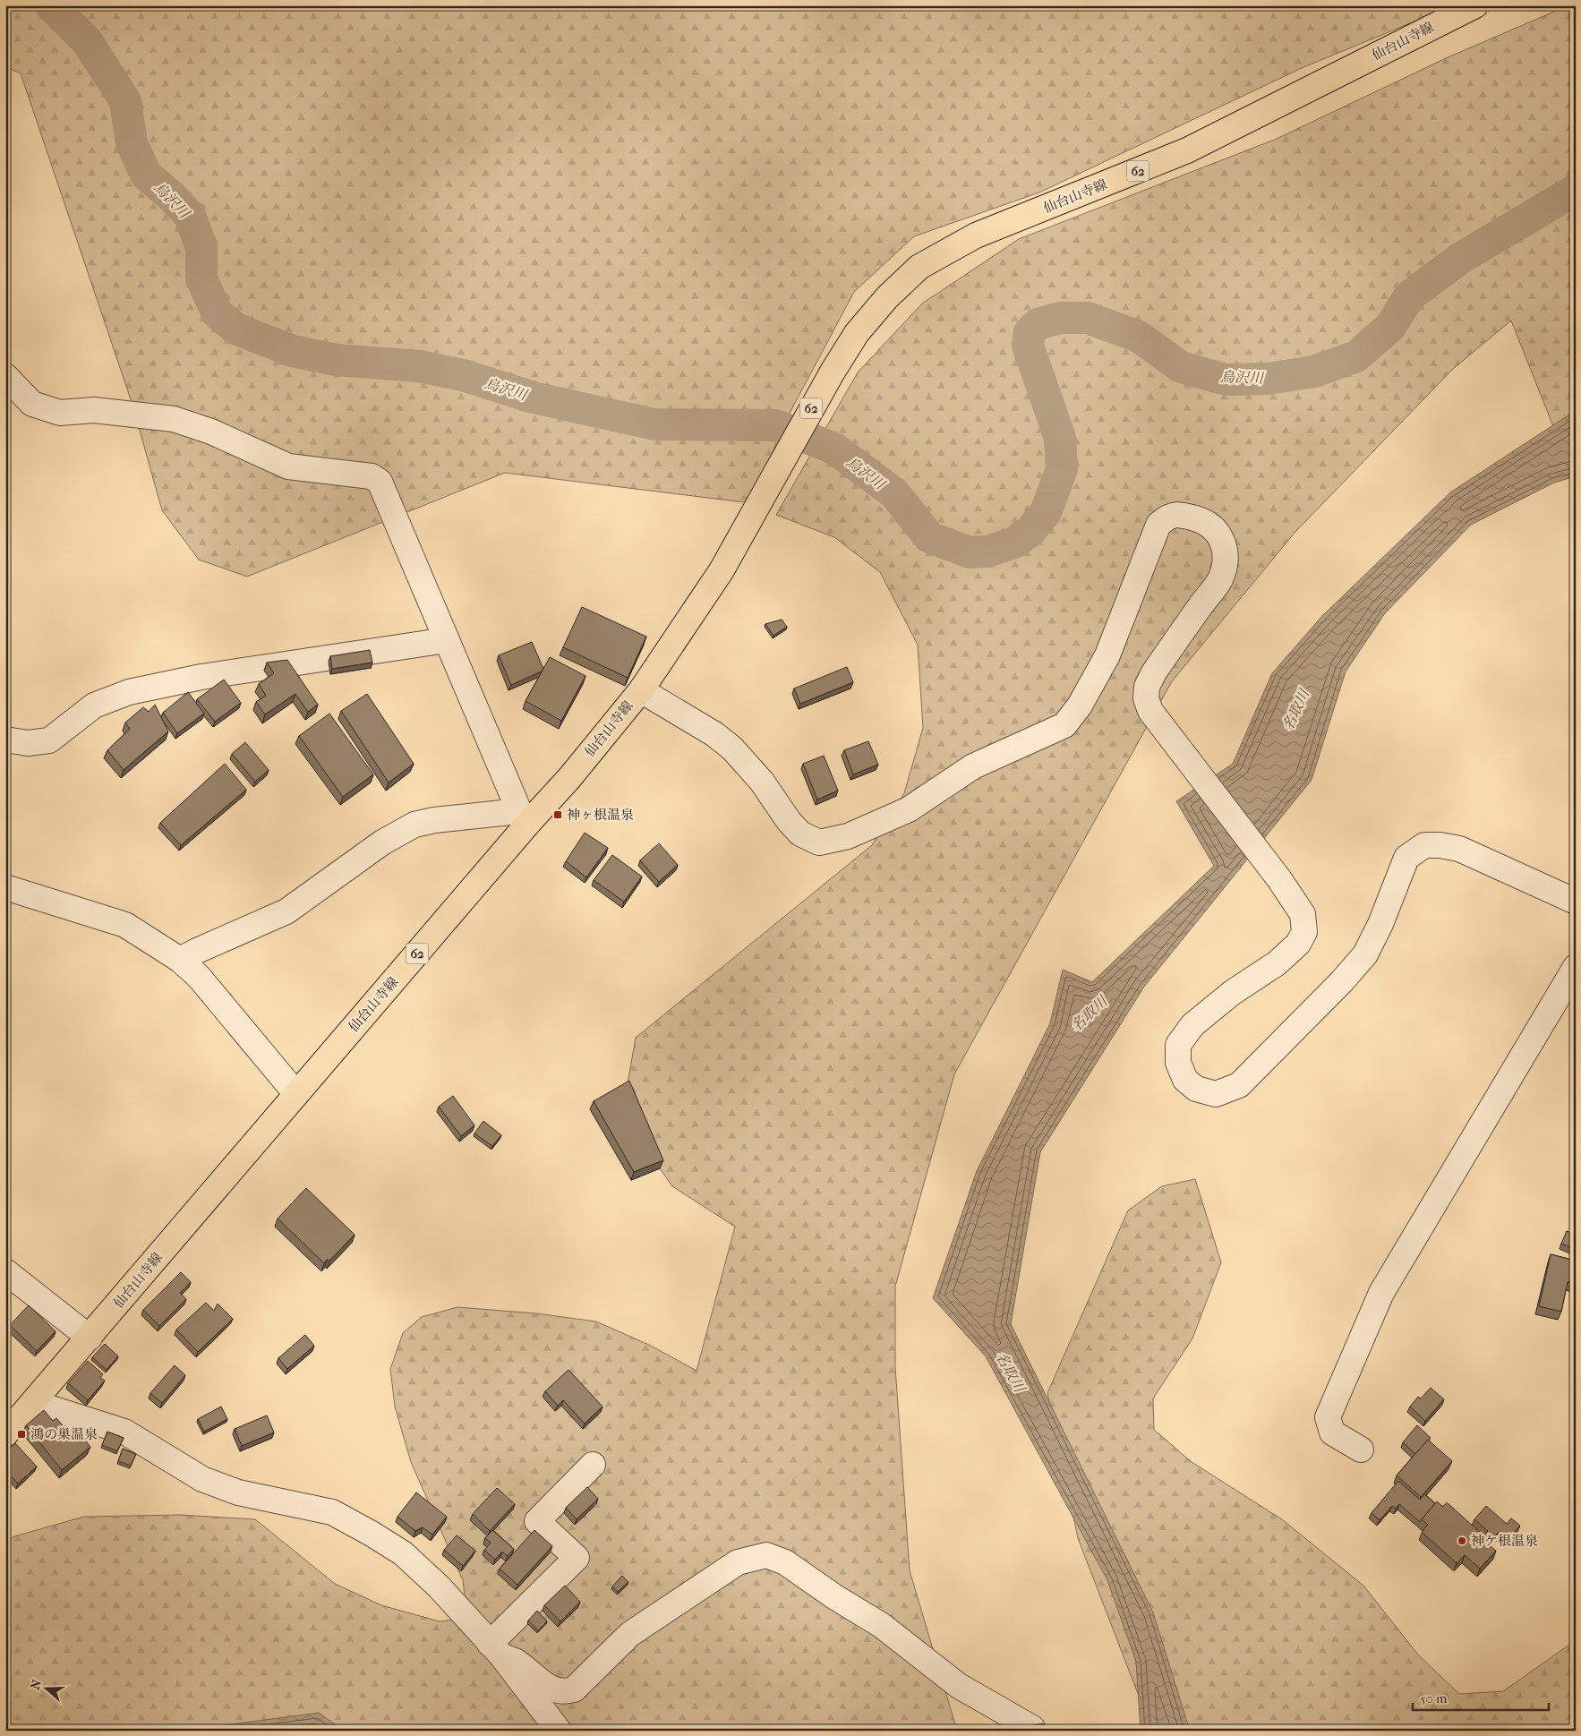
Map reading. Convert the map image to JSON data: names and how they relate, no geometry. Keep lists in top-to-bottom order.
{
  "streets": {
    "main road": ["仙台山寺線", "62"]
  },
  "water": ["烏沢川", "名取川"],
  "places": {
    "transit": ["神ヶ根温泉", "鴻の巣温泉"],
    "other": ["神ケ根温泉"]
  },
  "scale_bar": "50 m",
  "north": "left"
}
